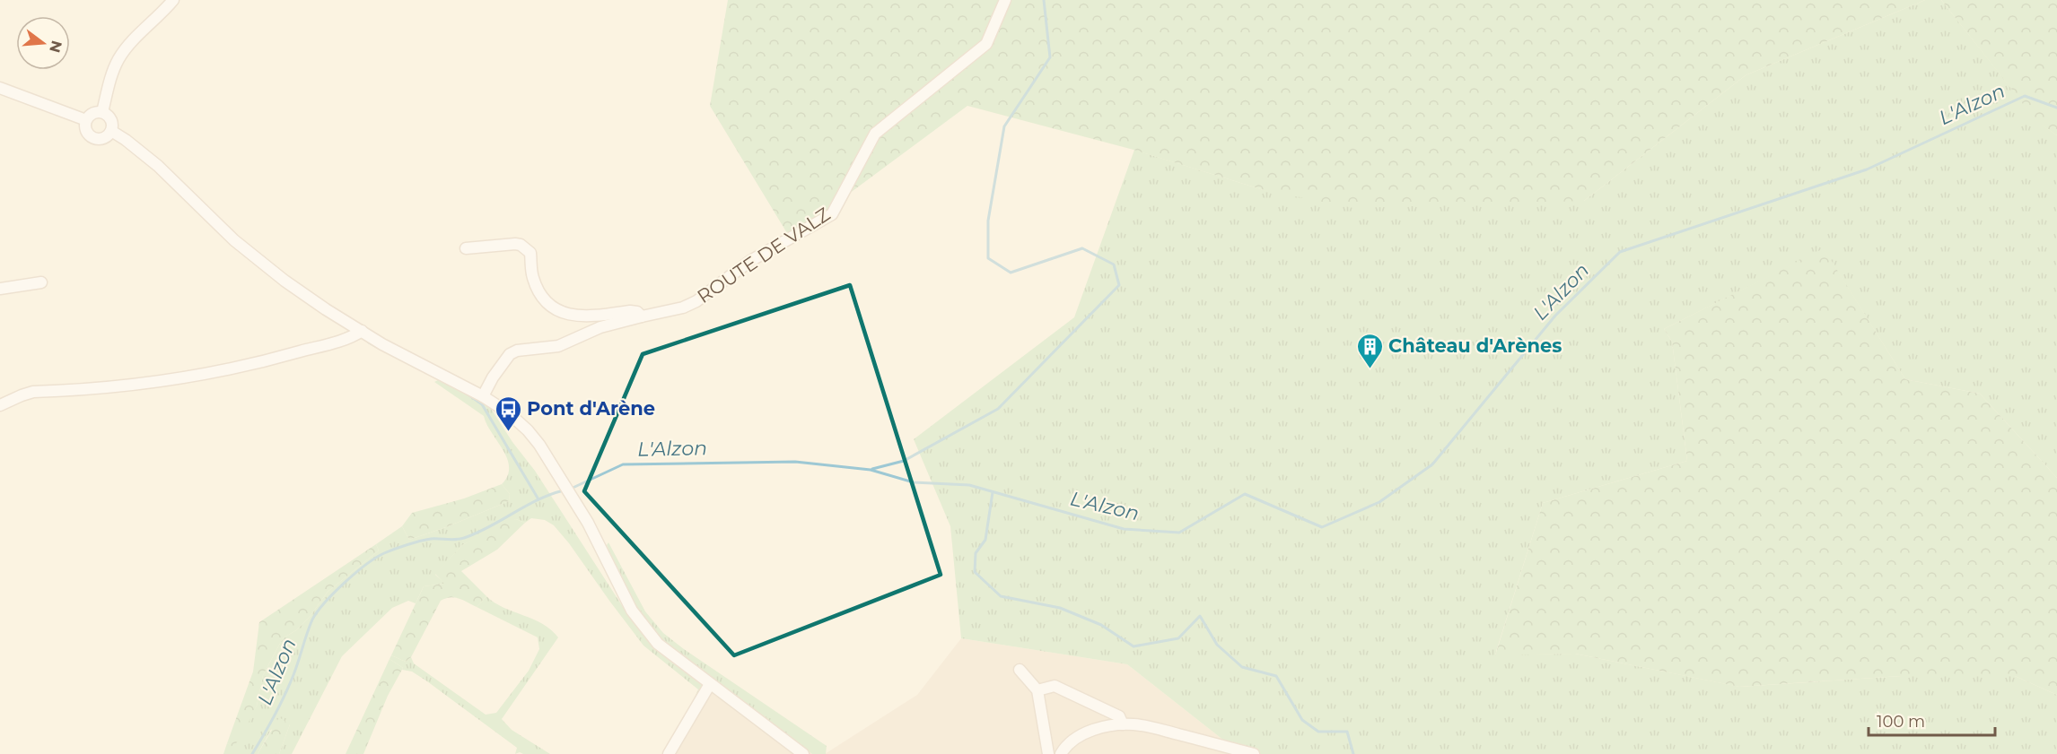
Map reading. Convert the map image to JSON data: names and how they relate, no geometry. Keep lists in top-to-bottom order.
{
  "streets": {
    "street": ["ROUTE DE VALZ"]
  },
  "water": ["L'Alzon"],
  "places": {
    "building": ["Château d'Arènes"],
    "bus stop": ["Pont d'Arène"]
  },
  "scale_bar": "100 m",
  "north": "right"
}
